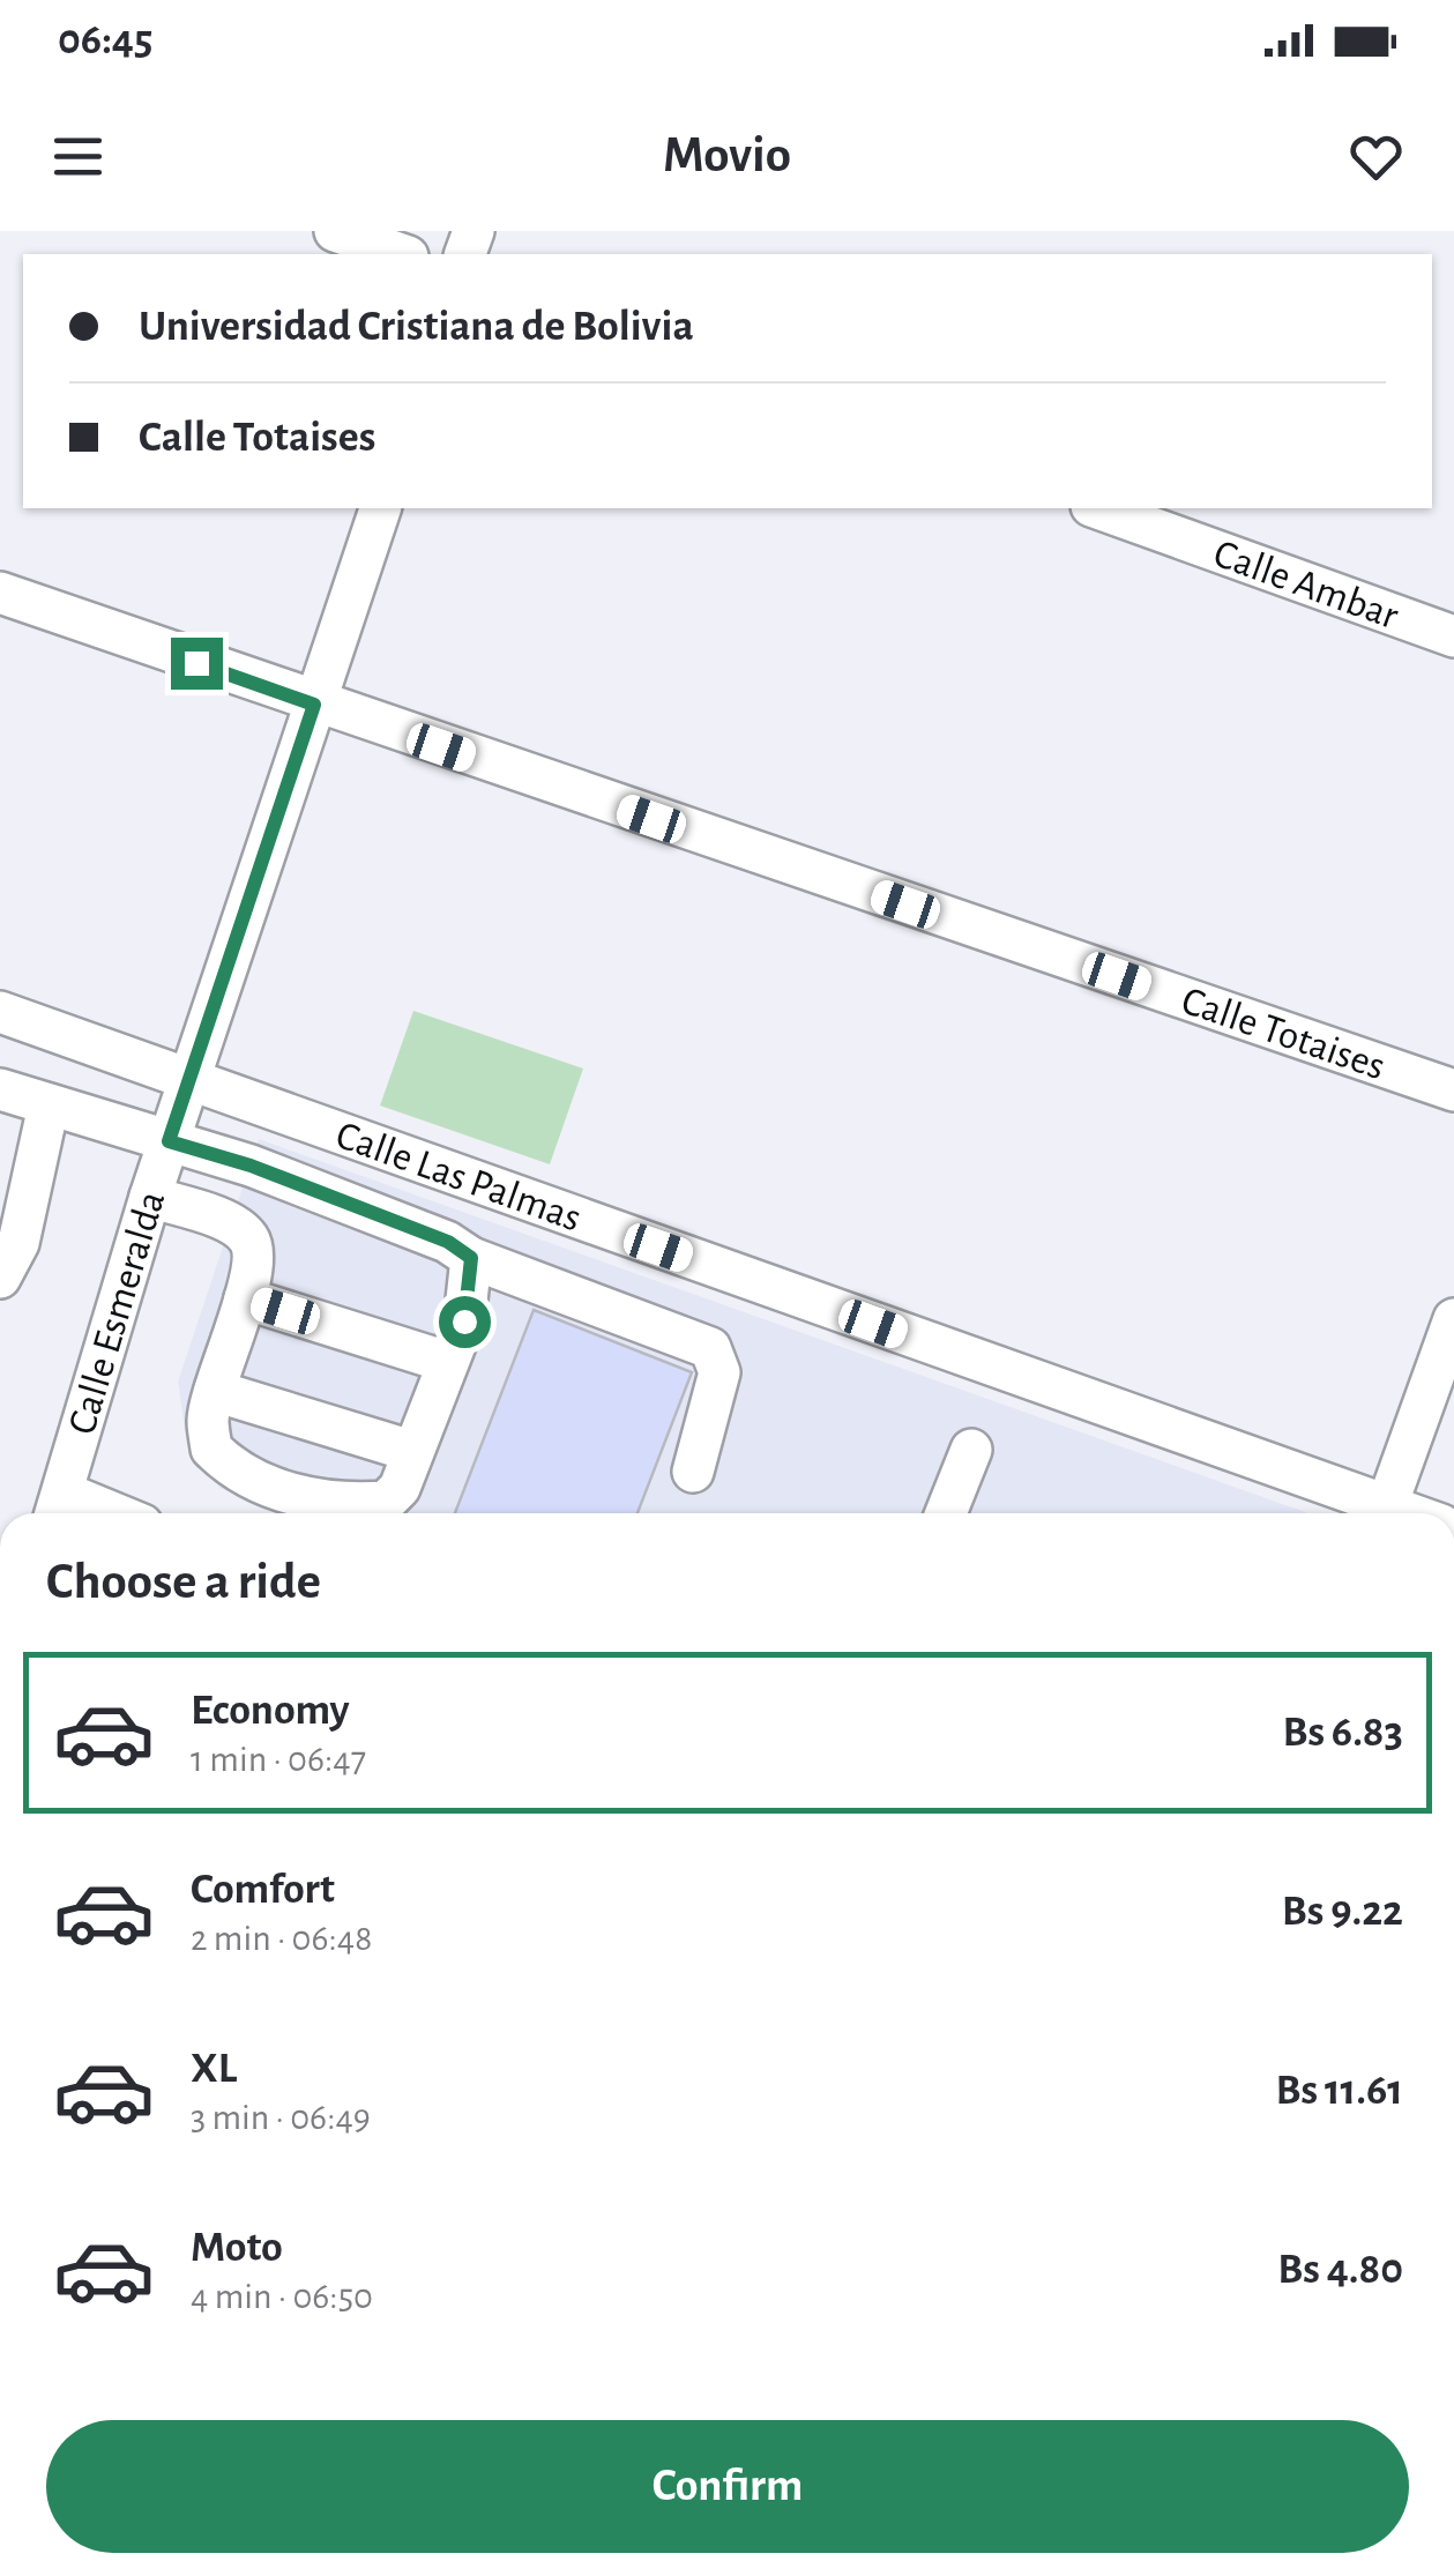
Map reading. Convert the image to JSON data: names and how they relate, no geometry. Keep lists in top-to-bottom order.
{
  "streets": {
    "street": [
      "Calle Ambar",
      "Calle Totaises",
      "Calle Las Palmas",
      "Calle Esmeralda"
    ]
  },
  "crossings": [
    ["Calle Totaises", "Calle Esmeralda"],
    ["Calle Las Palmas", "Calle Esmeralda"]
  ],
  "page": {
    "status": "06:45",
    "header": "Movio",
    "banner": ["Universidad Cristiana de Bolivia", "Calle Totaises"],
    "heading": "Choose a ride",
    "list": [
      {
        "name": "Economy",
        "note": "1 min · 06:47",
        "value": "Bs 6.83"
      },
      {
        "name": "Comfort",
        "note": "2 min · 06:48",
        "value": "Bs 9.22"
      },
      {
        "name": "XL",
        "note": "3 min · 06:49",
        "value": "Bs 11.61"
      },
      {
        "name": "Moto",
        "note": "4 min · 06:50",
        "value": "Bs 4.80"
      }
    ],
    "buttons": "Confirm"
  }
}
